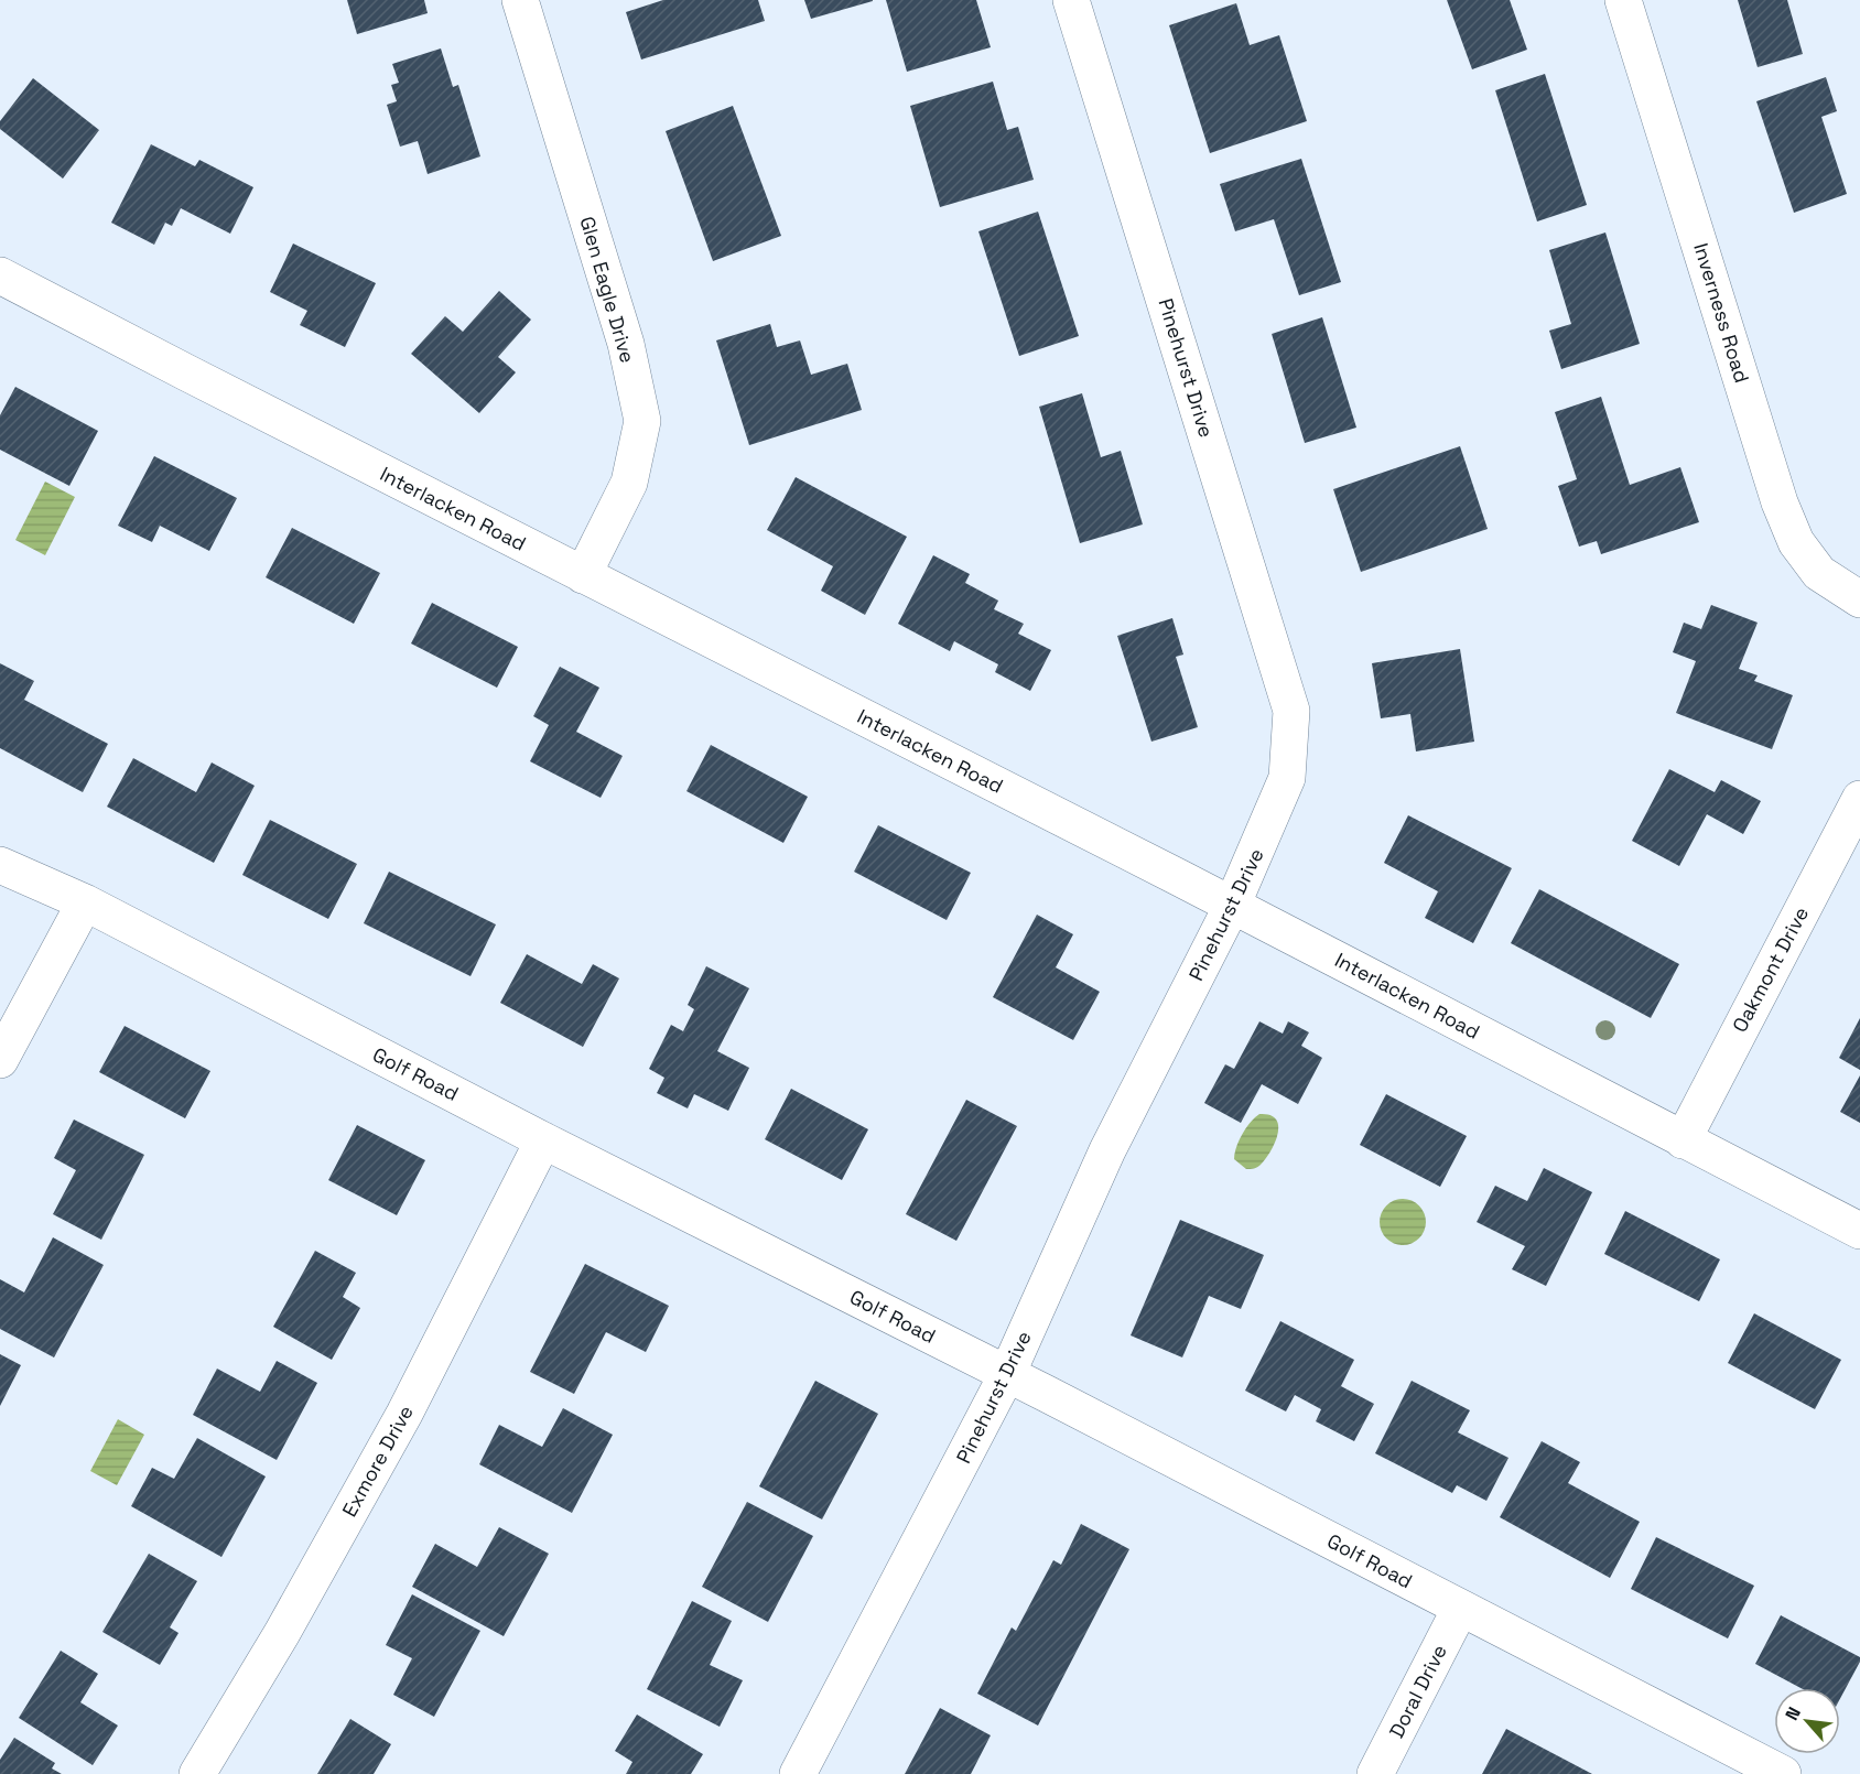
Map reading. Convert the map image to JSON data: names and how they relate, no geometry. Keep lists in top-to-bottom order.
{
  "streets": {
    "street": [
      "Glen Eagle Drive",
      "Inverness Road",
      "Pinehurst Drive",
      "Interlacken Road",
      "Oakmont Drive",
      "Golf Road",
      "Exmore Drive",
      "Doral Drive"
    ]
  },
  "crossings": [
    ["Glen Eagle Drive", "Interlacken Road"],
    ["Pinehurst Drive", "Interlacken Road"],
    ["Pinehurst Drive", "Golf Road"],
    ["Interlacken Road", "Oakmont Drive"],
    ["Golf Road", "Exmore Drive"],
    ["Golf Road", "Doral Drive"]
  ],
  "north": "top left"
}
